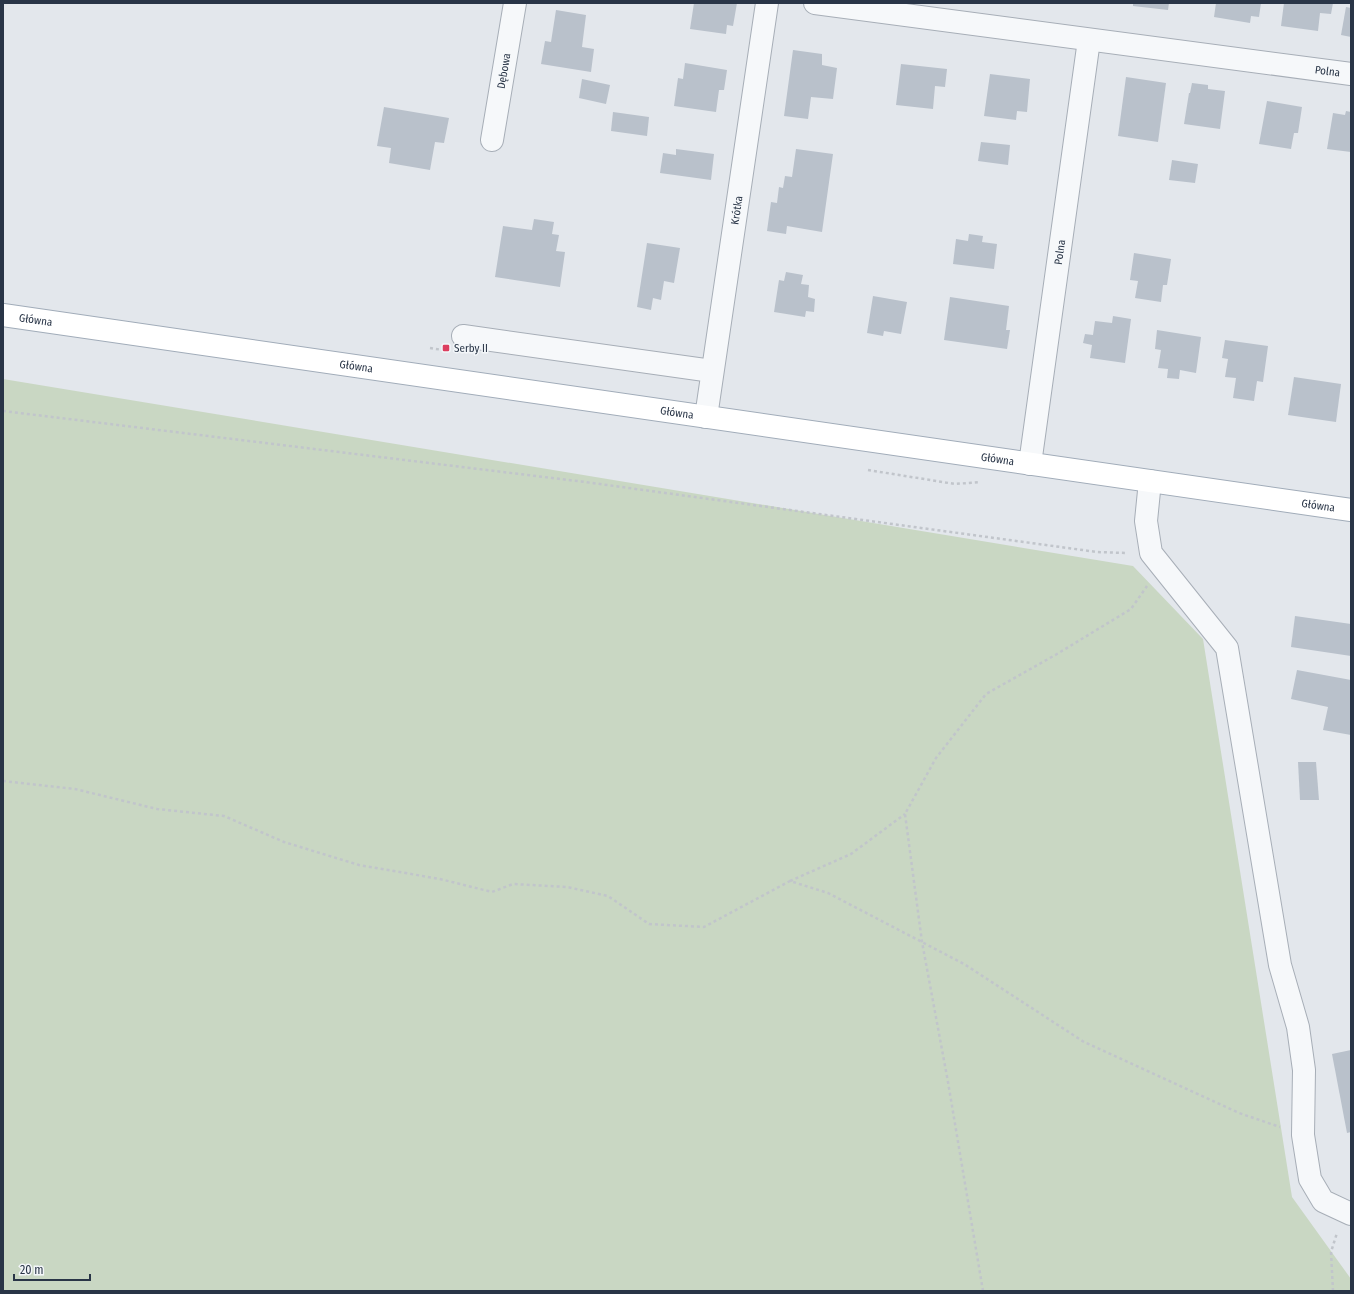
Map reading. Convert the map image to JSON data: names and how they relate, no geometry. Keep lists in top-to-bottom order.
{
  "streets": {
    "main road": ["Główna"],
    "street": ["Dębowa", "Polna", "Krótka"]
  },
  "crossings": [
    ["Polna", "Główna"],
    ["Krótka", "Główna"]
  ],
  "places": {
    "transit": ["Serby II"]
  },
  "scale_bar": "20 m"
}
